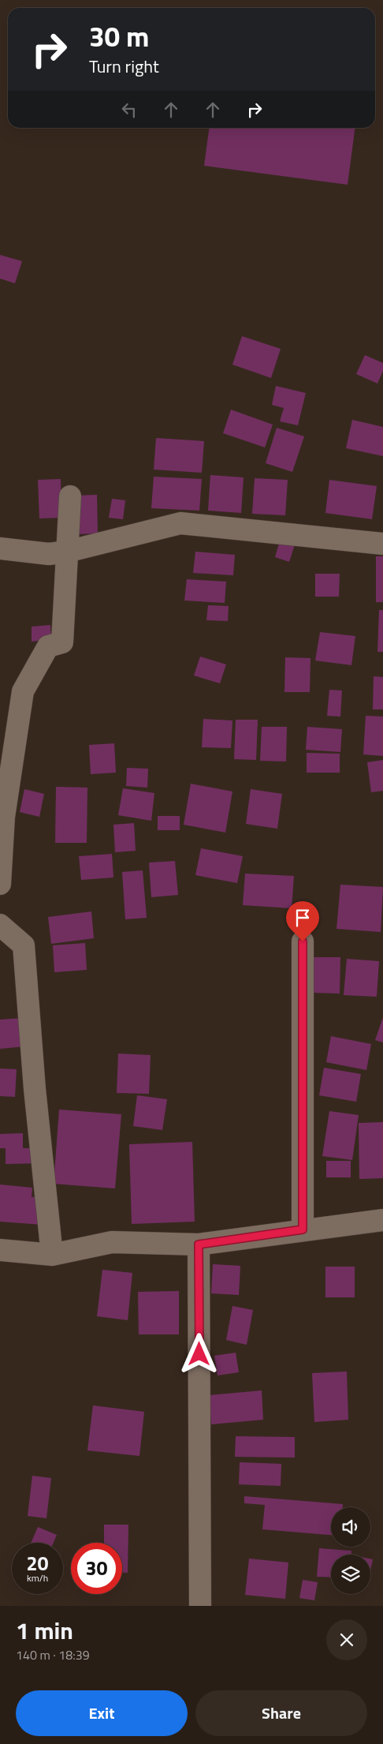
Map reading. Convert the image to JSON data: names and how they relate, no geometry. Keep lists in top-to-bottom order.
{
  "page": {
    "turn": ["30 m", "Turn right"],
    "speed": "20 km/h",
    "limit": "30",
    "heading": ["1 min", "140 m · 18:39"],
    "buttons": ["Exit", "Share"]
  }
}
